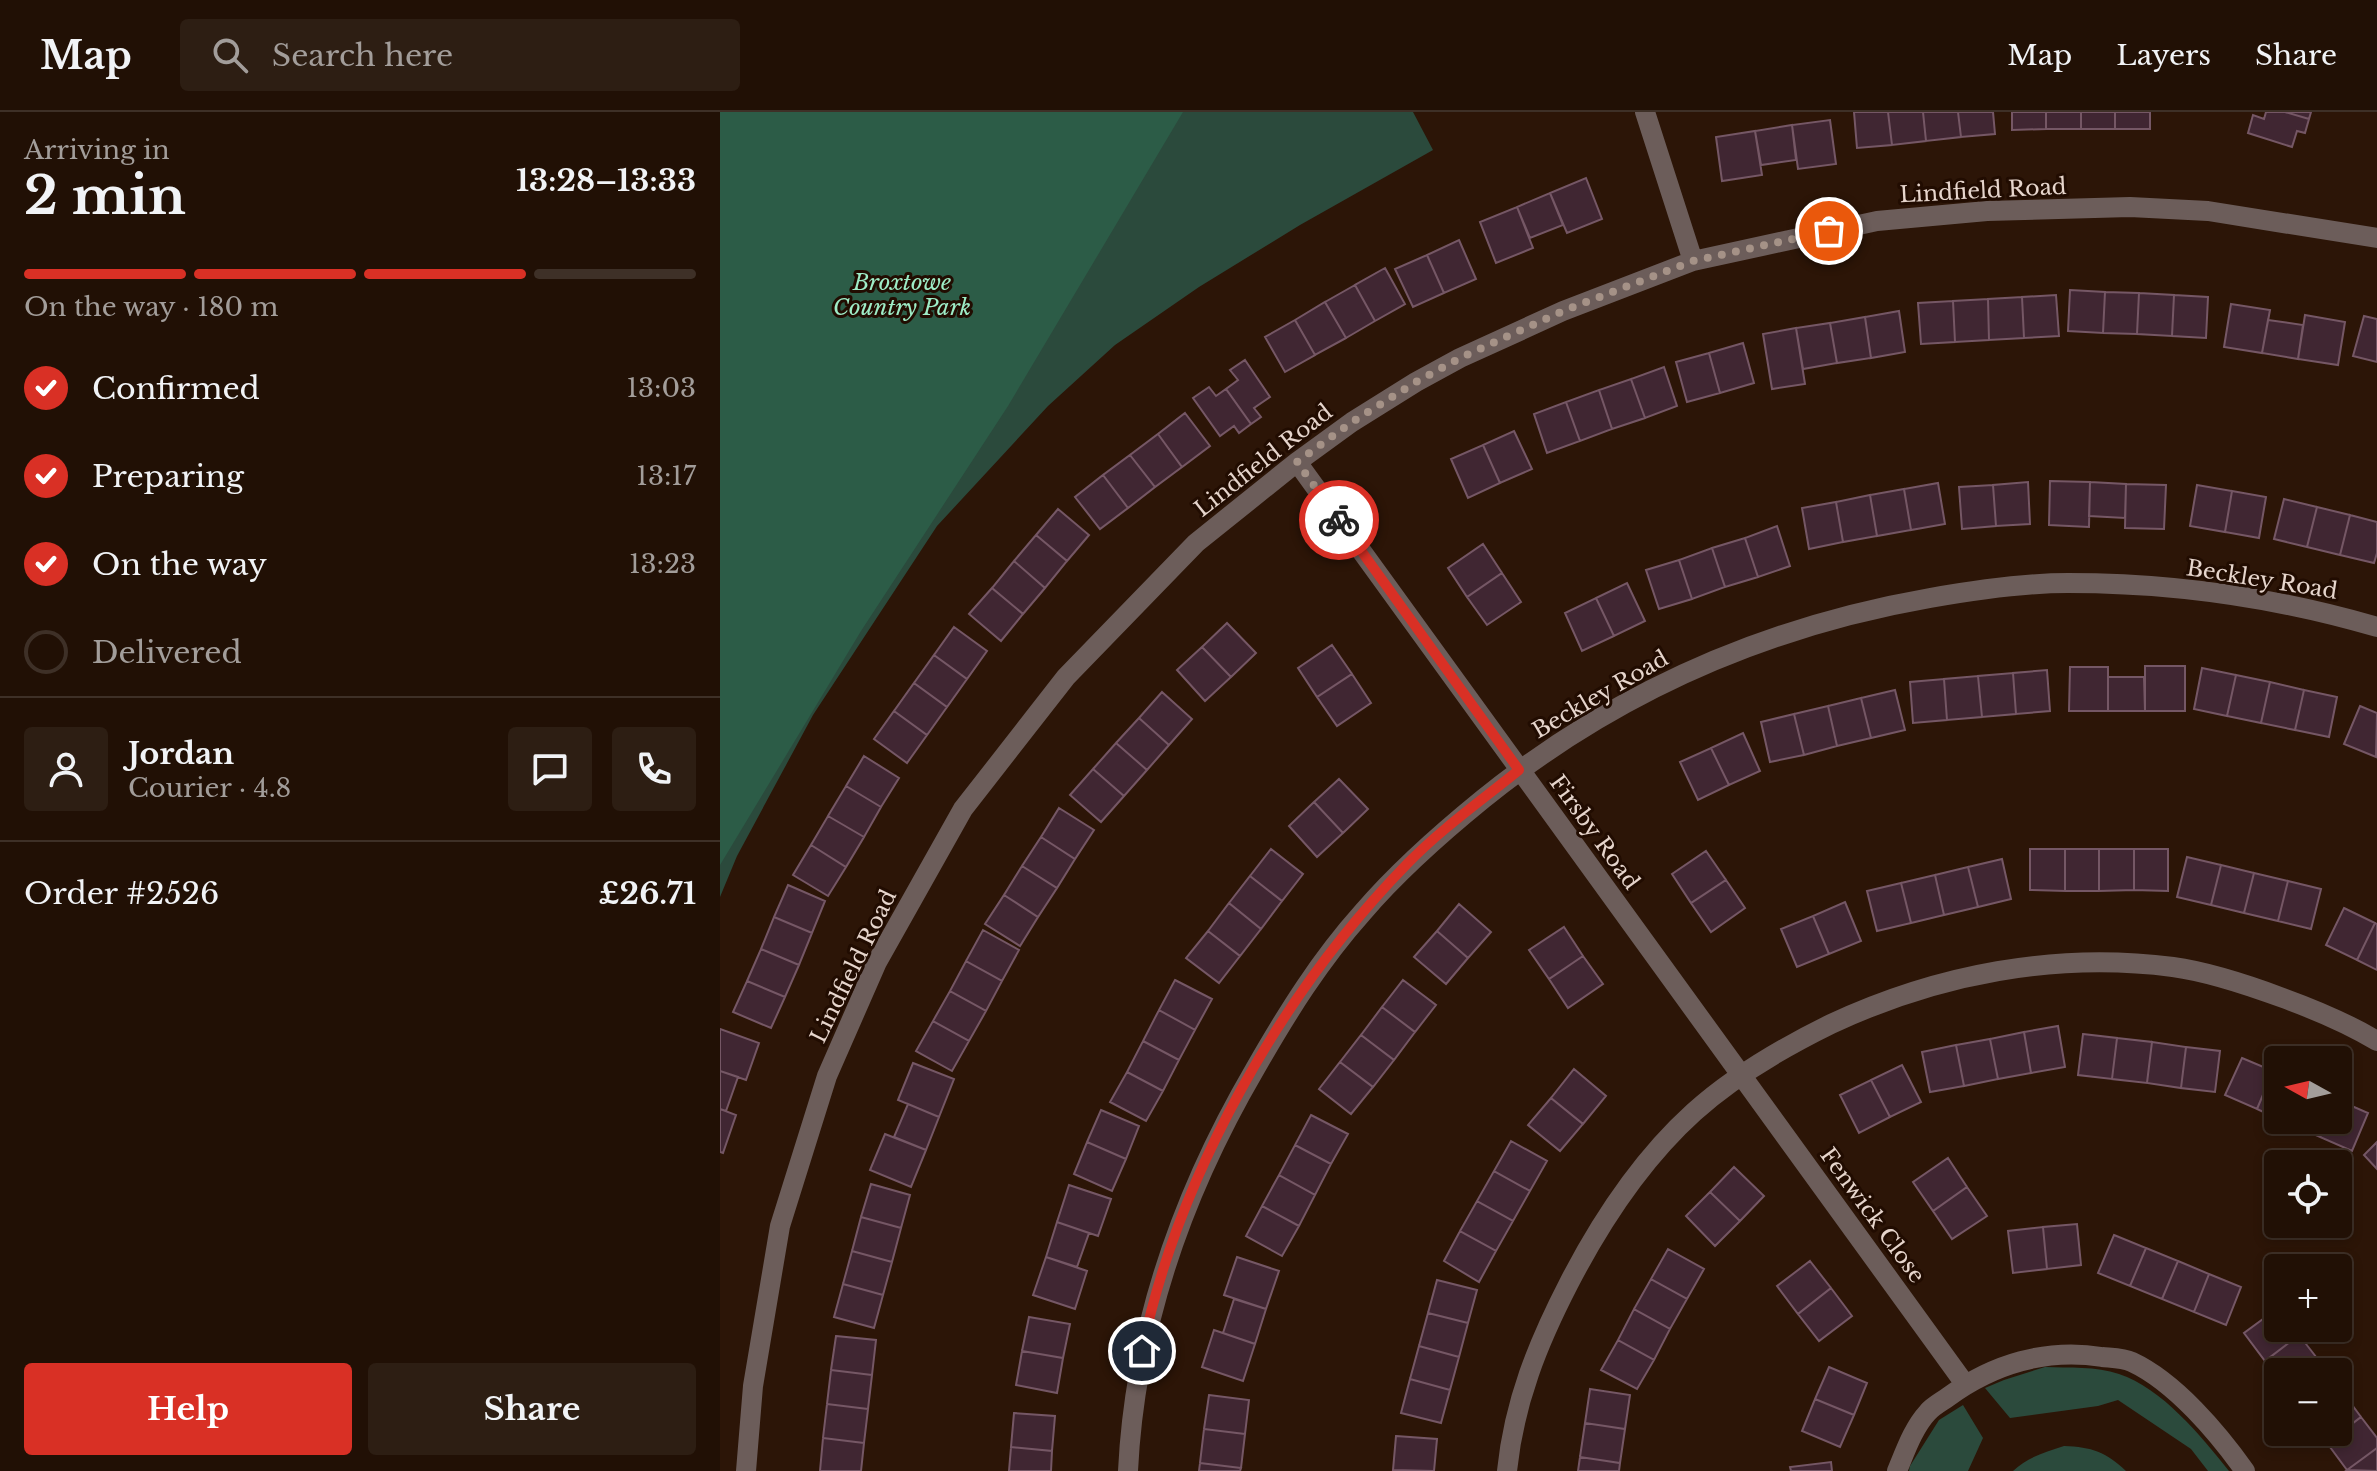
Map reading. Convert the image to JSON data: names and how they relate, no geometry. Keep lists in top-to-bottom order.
{
  "streets": {
    "street": [
      "Lindfield Road",
      "Beckley Road",
      "Firsby Road",
      "Fenwick Close"
    ]
  },
  "crossings": [
    ["Lindfield Road", "Firsby Road"],
    ["Beckley Road", "Firsby Road"],
    ["Firsby Road", "Fenwick Close"]
  ],
  "parks": ["Broxtowe Country Park"],
  "north": "left",
  "page": {
    "header": "Map",
    "search": "Search here",
    "nav": ["Map", "Layers", "Share"],
    "heading": ["2 min", "Arriving in", "13:28–13:33"],
    "panel": [
      "Jordan",
      "Courier · 4.8",
      "Order #2526",
      "£26.71"
    ],
    "bar": "On the way · 180 m",
    "list": [
      ["Confirmed", "13:03"],
      ["Preparing", "13:17"],
      ["On the way", "13:23"],
      "Delivered"
    ],
    "map_buttons": ["+", "−"],
    "buttons": ["Help", "Share"]
  }
}
